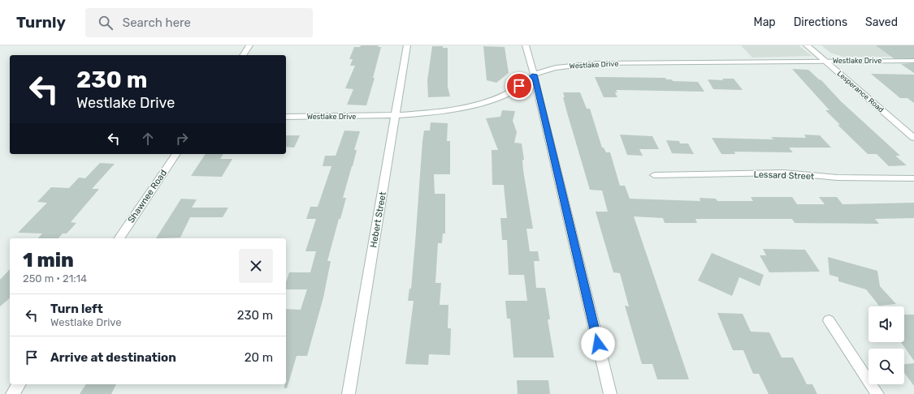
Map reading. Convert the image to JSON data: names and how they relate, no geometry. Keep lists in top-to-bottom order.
{
  "streets": {
    "street": [
      "Westlake Drive",
      "Lesperance Road",
      "Lessard Street",
      "Shawnee Road",
      "Hebert Street"
    ]
  },
  "crossings": [
    ["Westlake Drive", "Lesperance Road"],
    ["Westlake Drive", "Hebert Street"]
  ],
  "page": {
    "header": "Turnly",
    "search": "Search here",
    "nav": ["Map", "Directions", "Saved"],
    "turn": ["230 m", "Westlake Drive"],
    "heading": ["1 min", "250 m · 21:14"],
    "list": [
      {
        "name": "Turn left",
        "note": "Westlake Drive",
        "value": "230 m"
      },
      {
        "name": "Arrive at destination",
        "value": "20 m"
      }
    ]
  }
}
